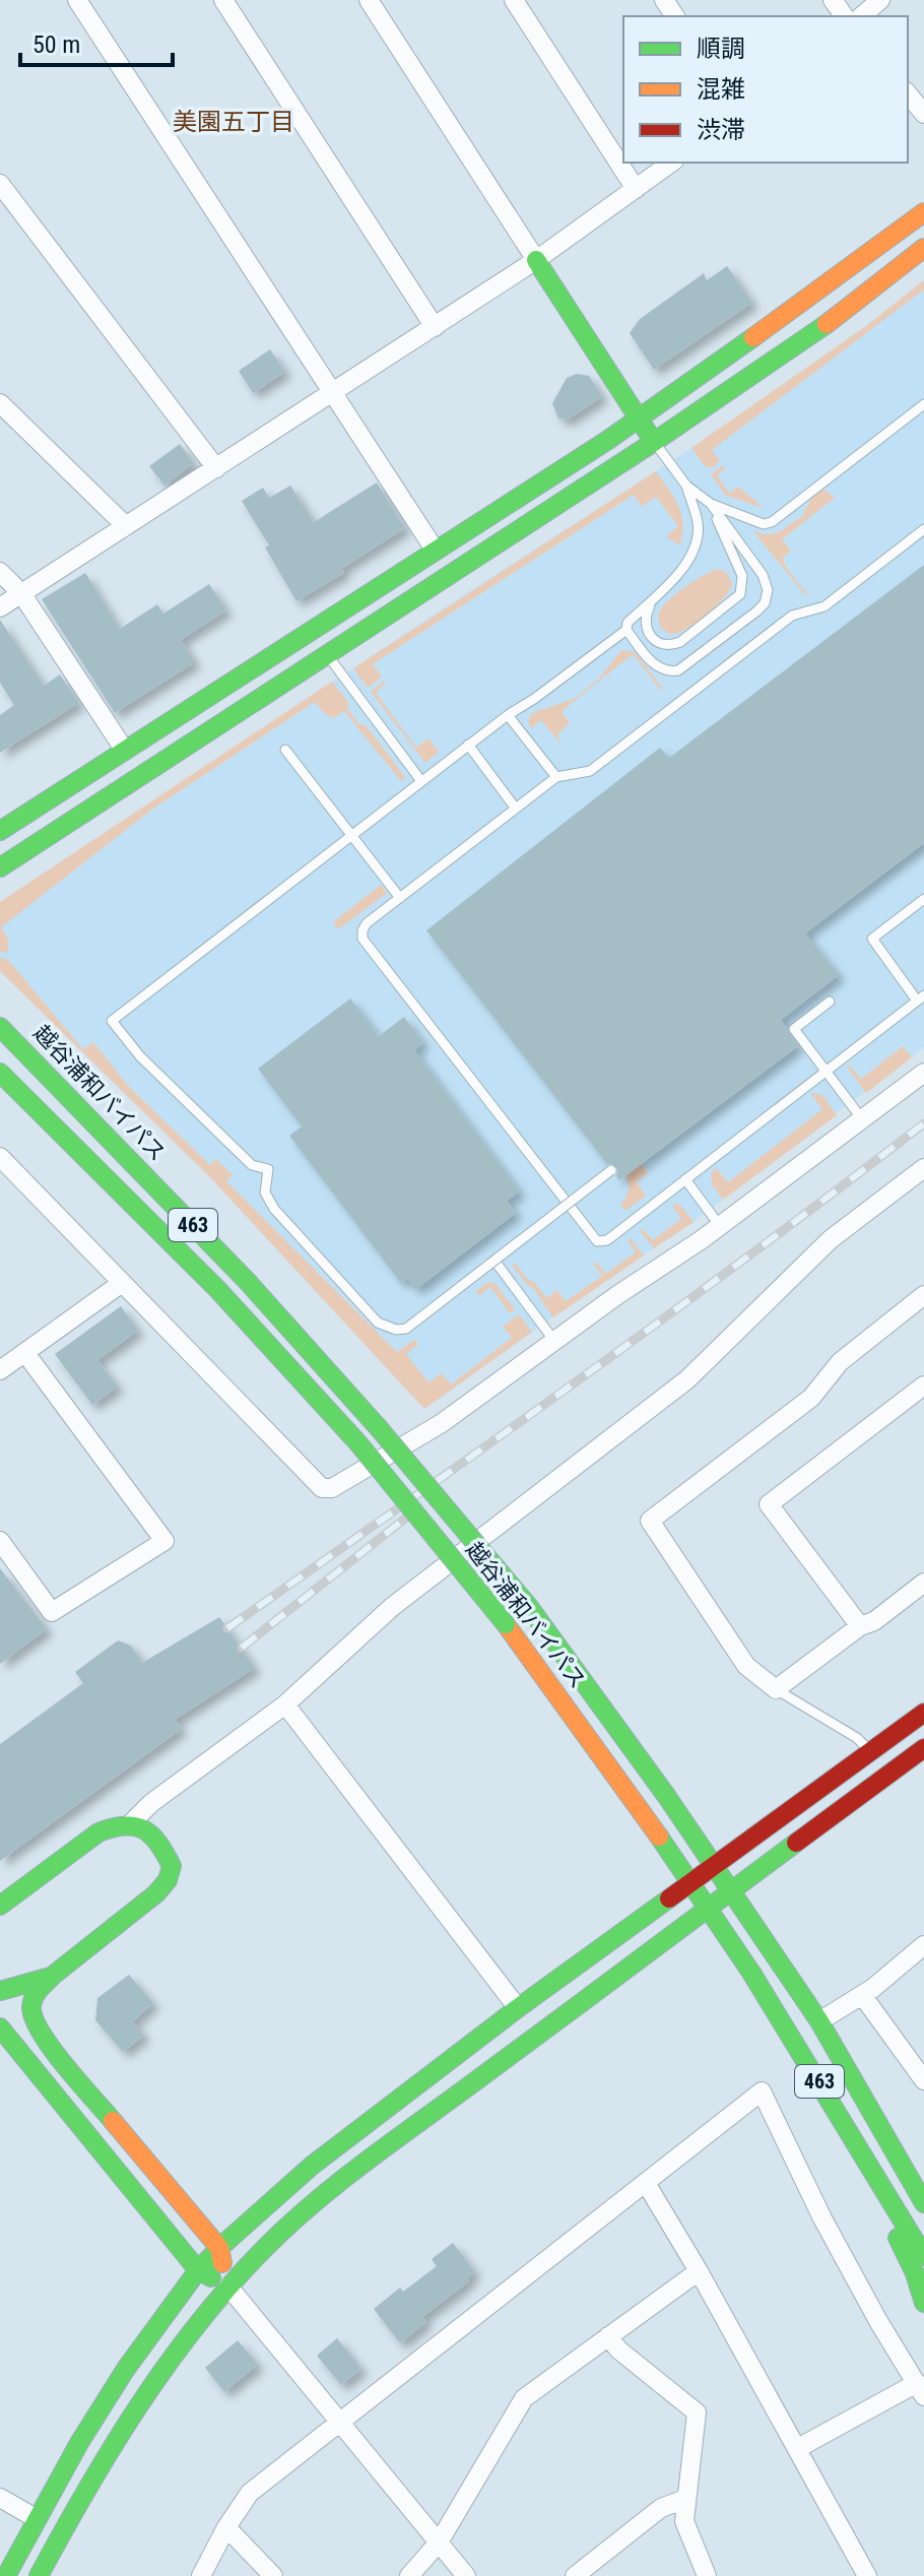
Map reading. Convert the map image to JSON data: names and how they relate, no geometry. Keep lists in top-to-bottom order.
{
  "streets": {
    "main road": ["越谷浦和バイパス", "463"]
  },
  "crossings": [
    ["越谷浦和バイパス", "463"]
  ],
  "districts": ["美園五丁目"],
  "legend": ["順調", "混雑", "渋滞"],
  "scale_bar": "50 m"
}
